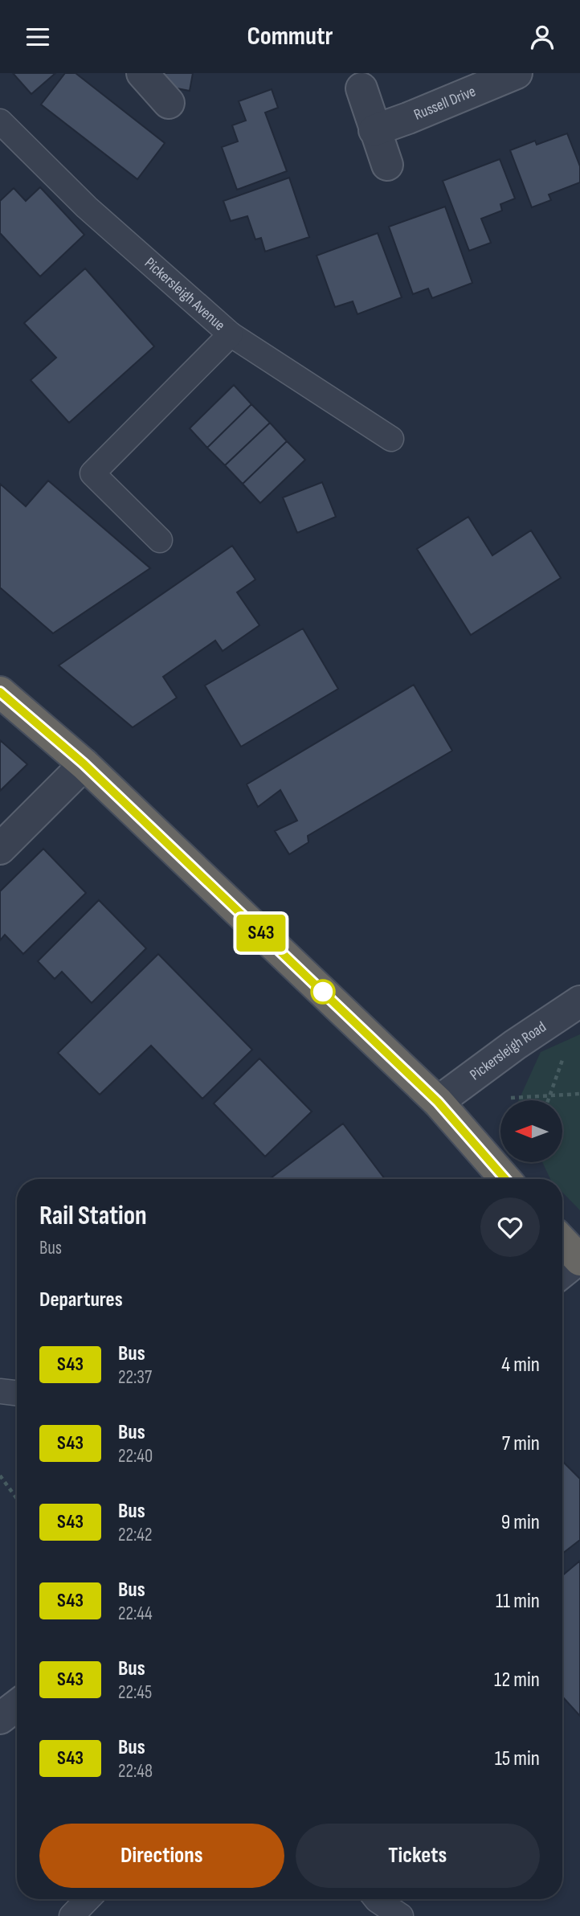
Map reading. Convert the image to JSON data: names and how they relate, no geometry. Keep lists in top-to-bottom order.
{
  "streets": {
    "street": ["Russell Drive", "Pickersleigh Road"],
    "lane": ["Pickersleigh Avenue"]
  },
  "lines": ["bus line S43"],
  "north": "left",
  "page": {
    "header": "Commutr",
    "on_map": "S43",
    "heading": [
      ["Rail Station", "Bus"],
      "Departures"
    ],
    "list": [
      {
        "mark": "S43",
        "name": "Bus",
        "note": "22:37",
        "value": "4 min"
      },
      {
        "mark": "S43",
        "name": "Bus",
        "note": "22:40",
        "value": "7 min"
      },
      {
        "mark": "S43",
        "name": "Bus",
        "note": "22:42",
        "value": "9 min"
      },
      {
        "mark": "S43",
        "name": "Bus",
        "note": "22:44",
        "value": "11 min"
      },
      {
        "mark": "S43",
        "name": "Bus",
        "note": "22:45",
        "value": "12 min"
      },
      {
        "mark": "S43",
        "name": "Bus",
        "note": "22:48",
        "value": "15 min"
      }
    ],
    "buttons": ["Directions", "Tickets"]
  }
}
